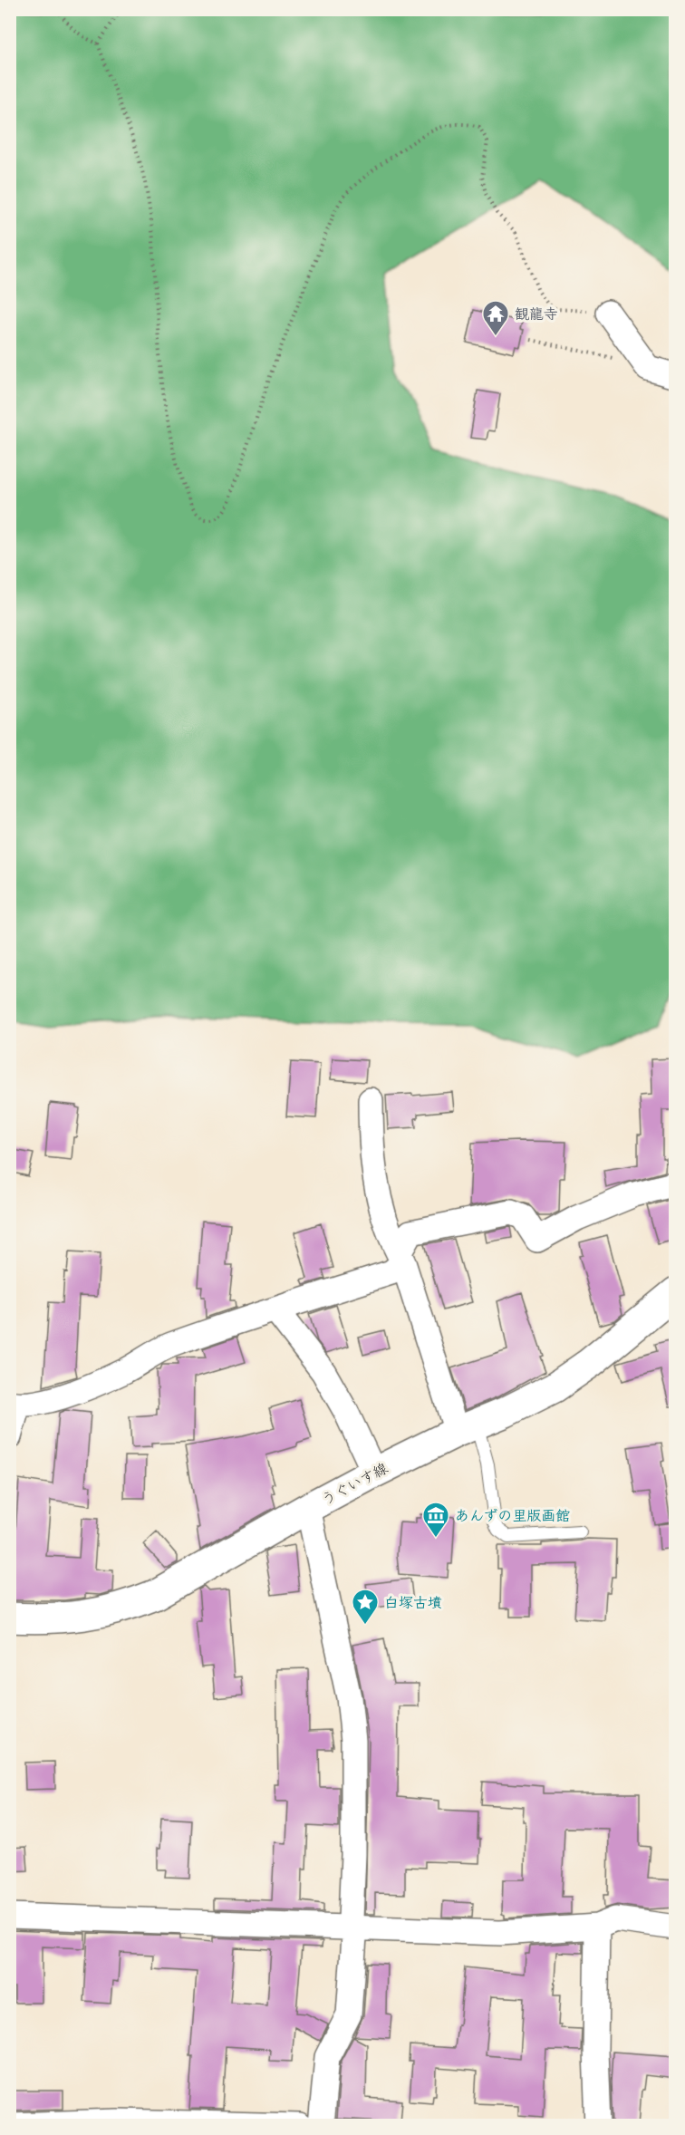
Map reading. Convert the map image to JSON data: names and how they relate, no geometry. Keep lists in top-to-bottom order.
{
  "streets": {
    "street": ["うぐいす線"]
  },
  "places": {
    "temple": ["観龍寺"],
    "museum": ["あんずの里版画館"],
    "place": ["白塚古墳"]
  }
}
